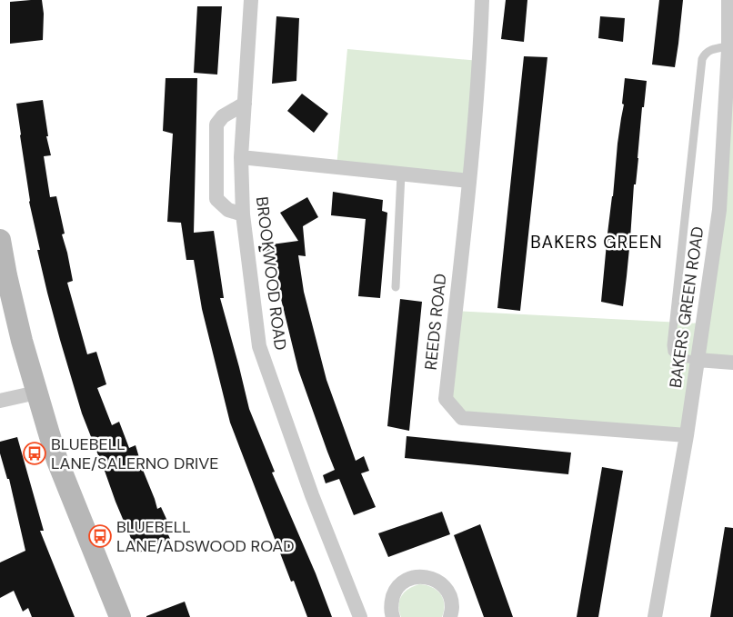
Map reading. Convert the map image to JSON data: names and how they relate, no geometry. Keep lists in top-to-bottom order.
{
  "streets": {
    "street": ["BROOKWOOD ROAD", "BAKERS GREEN ROAD", "REEDS ROAD"]
  },
  "crossings": [
    ["BAKERS GREEN ROAD", "REEDS ROAD"]
  ],
  "districts": ["BAKERS GREEN"],
  "places": {
    "bus stop": ["BLUEBELL LANE/SALERNO DRIVE", "BLUEBELL LANE/ADSWOOD ROAD"]
  }
}
